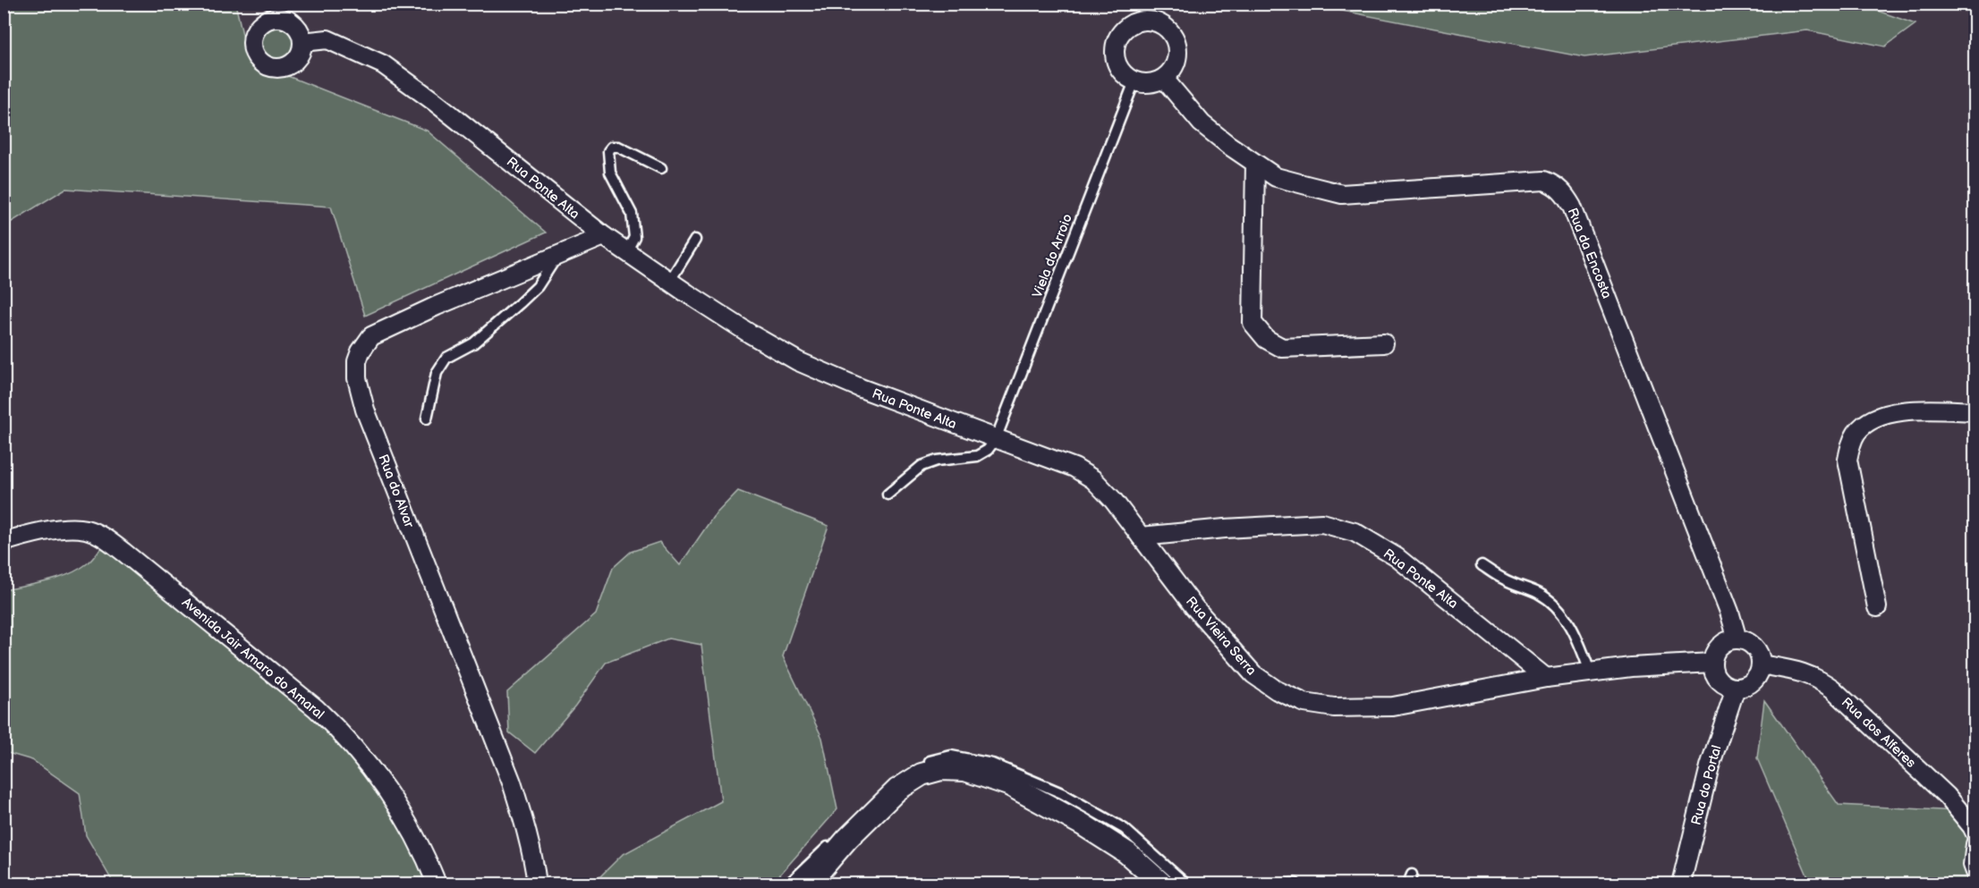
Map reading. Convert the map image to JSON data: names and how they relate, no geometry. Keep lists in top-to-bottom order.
{
  "streets": {
    "street": [
      "Rua Ponte Alta",
      "Rua da Encosta",
      "Rua do Alvar",
      "Rua Vieira Serra",
      "Avenida Jair Amaro do Amaral",
      "Rua dos Alferes",
      "Rua do Portal"
    ],
    "lane": ["Viela do Arroio"]
  },
  "crossings": [
    ["Rua Ponte Alta", "Viela do Arroio"],
    ["Rua Ponte Alta", "Rua do Alvar"],
    ["Rua Ponte Alta", "Rua Vieira Serra"],
    ["Rua da Encosta", "Viela do Arroio"],
    ["Rua da Encosta", "Rua Vieira Serra"],
    ["Rua da Encosta", "Rua dos Alferes"],
    ["Rua da Encosta", "Rua do Portal"],
    ["Rua Vieira Serra", "Rua dos Alferes"],
    ["Rua Vieira Serra", "Rua do Portal"],
    ["Rua dos Alferes", "Rua do Portal"]
  ]
}
